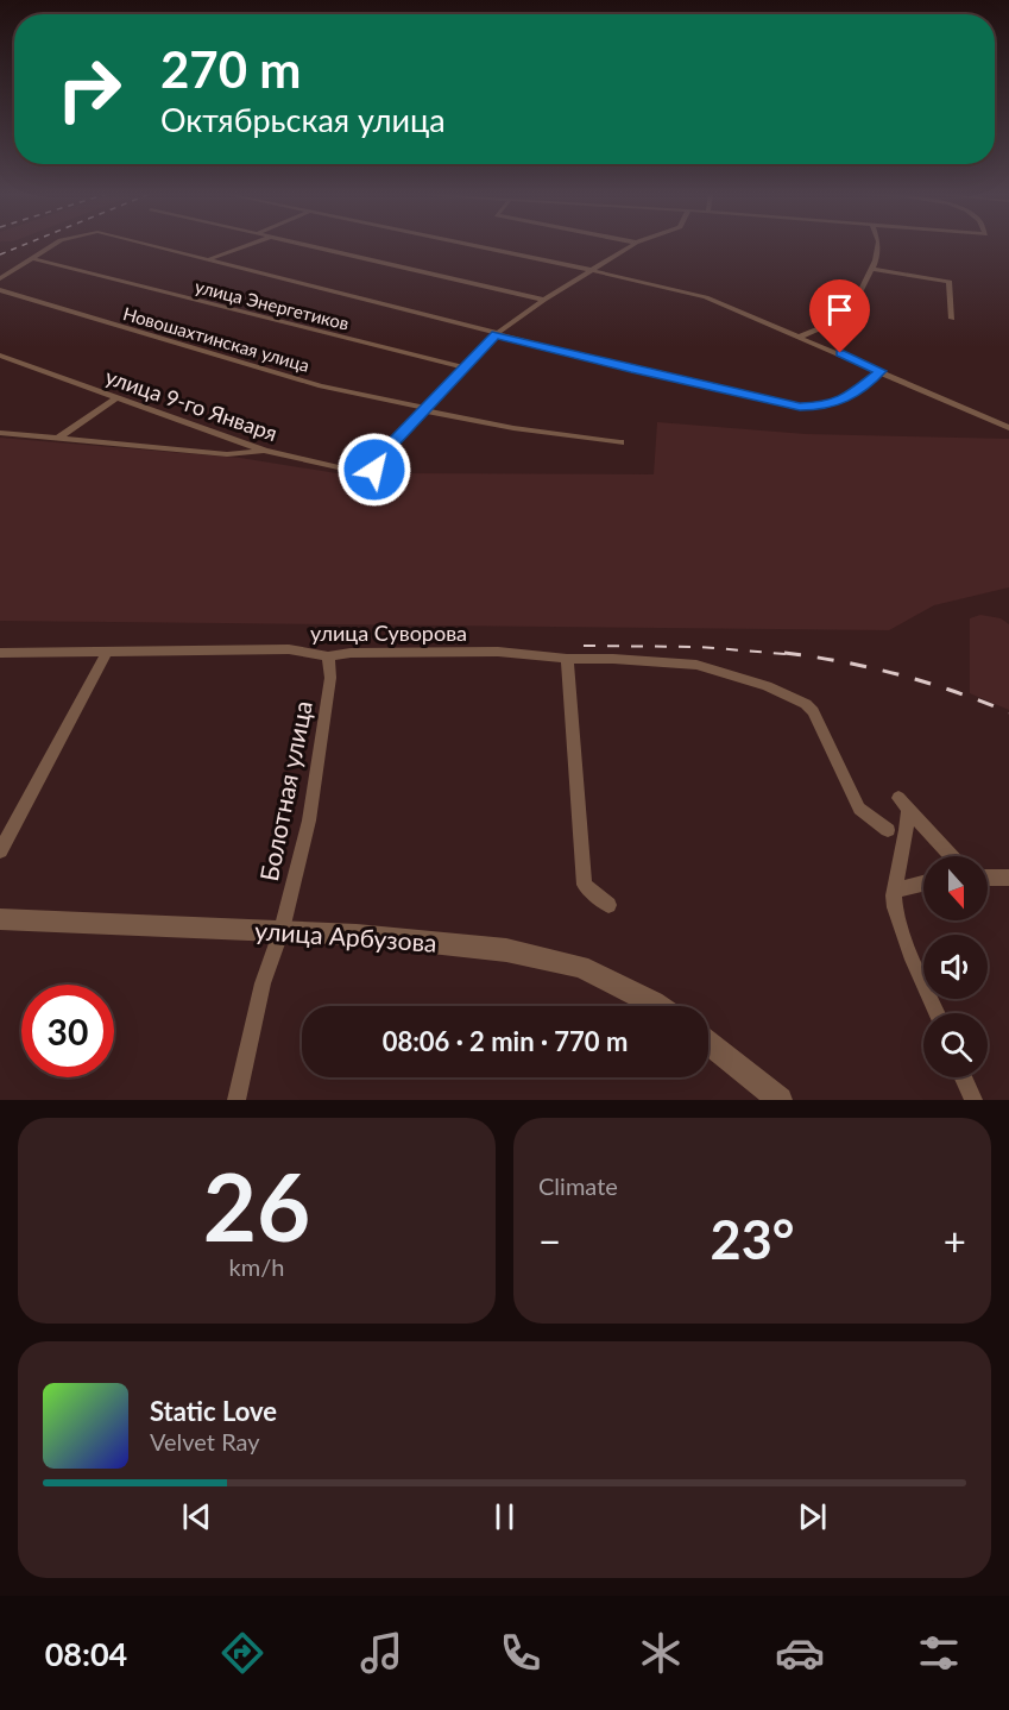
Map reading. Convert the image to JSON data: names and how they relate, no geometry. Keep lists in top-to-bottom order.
{
  "streets": {
    "street": [
      "улица Энергетиков",
      "Новошахтинская улица",
      "улица 9-го Января",
      "улица Суворова",
      "Болотная улица",
      "улица Арбузова"
    ]
  },
  "crossings": [
    ["Новошахтинская улица", "улица 9-го Января"],
    ["улица Суворова", "Болотная улица"],
    ["Болотная улица", "улица Арбузова"]
  ],
  "north": "bottom",
  "page": {
    "turn": ["270 m", "Октябрьская улица"],
    "limit": "30",
    "trip": "08:06 · 2 min · 770 m",
    "tile": [
      ["26", "km/h"],
      "Climate"
    ],
    "heat": ["−", "23°", "+"],
    "song": ["Static Love", "Velvet Ray"],
    "tabs": "08:04"
  }
}
